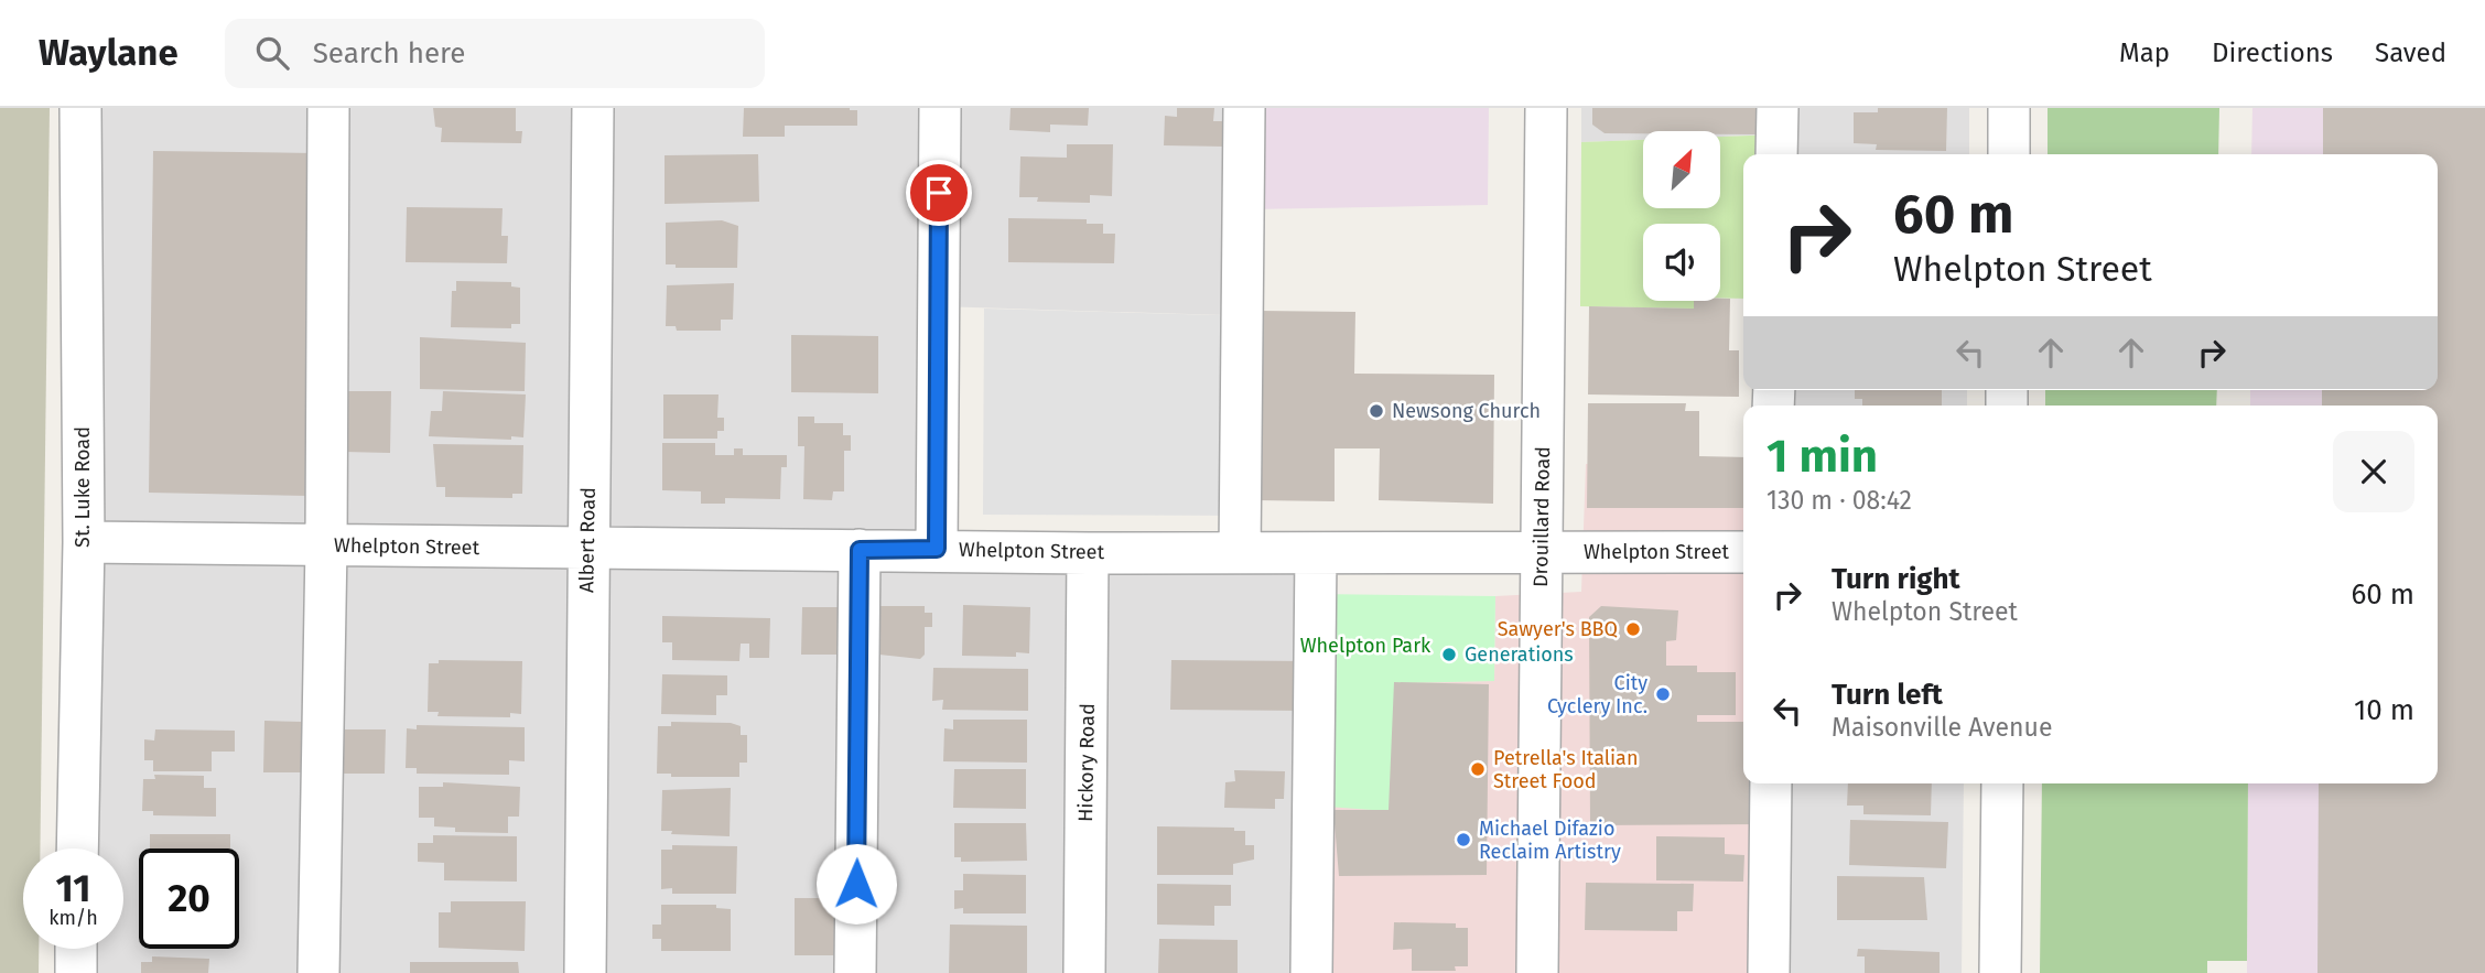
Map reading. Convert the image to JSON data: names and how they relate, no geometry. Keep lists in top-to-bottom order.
{
  "streets": {
    "street": [
      "St. Luke Road",
      "Drouillard Road",
      "Albert Road",
      "Whelpton Street",
      "Hickory Road"
    ]
  },
  "crossings": [
    ["St. Luke Road", "Whelpton Street"],
    ["Drouillard Road", "Whelpton Street"],
    ["Albert Road", "Whelpton Street"],
    ["Whelpton Street", "Hickory Road"]
  ],
  "parks": ["Whelpton Park"],
  "places": [
    "Newsong Church",
    "Sawyer's BBQ",
    "Generations",
    "City Cyclery Inc.",
    "Petrella's Italian Street Food",
    "Michael Difazio Reclaim Artistry"
  ],
  "north": "top right",
  "page": {
    "header": "Waylane",
    "search": "Search here",
    "nav": ["Map", "Directions", "Saved"],
    "turn": ["60 m", "Whelpton Street"],
    "heading": ["1 min", "130 m · 08:42"],
    "list": [
      {
        "name": "Turn right",
        "note": "Whelpton Street",
        "value": "60 m"
      },
      {
        "name": "Turn left",
        "note": "Maisonville Avenue",
        "value": "10 m"
      }
    ],
    "speed": "11 km/h",
    "limit": "20"
  }
}
